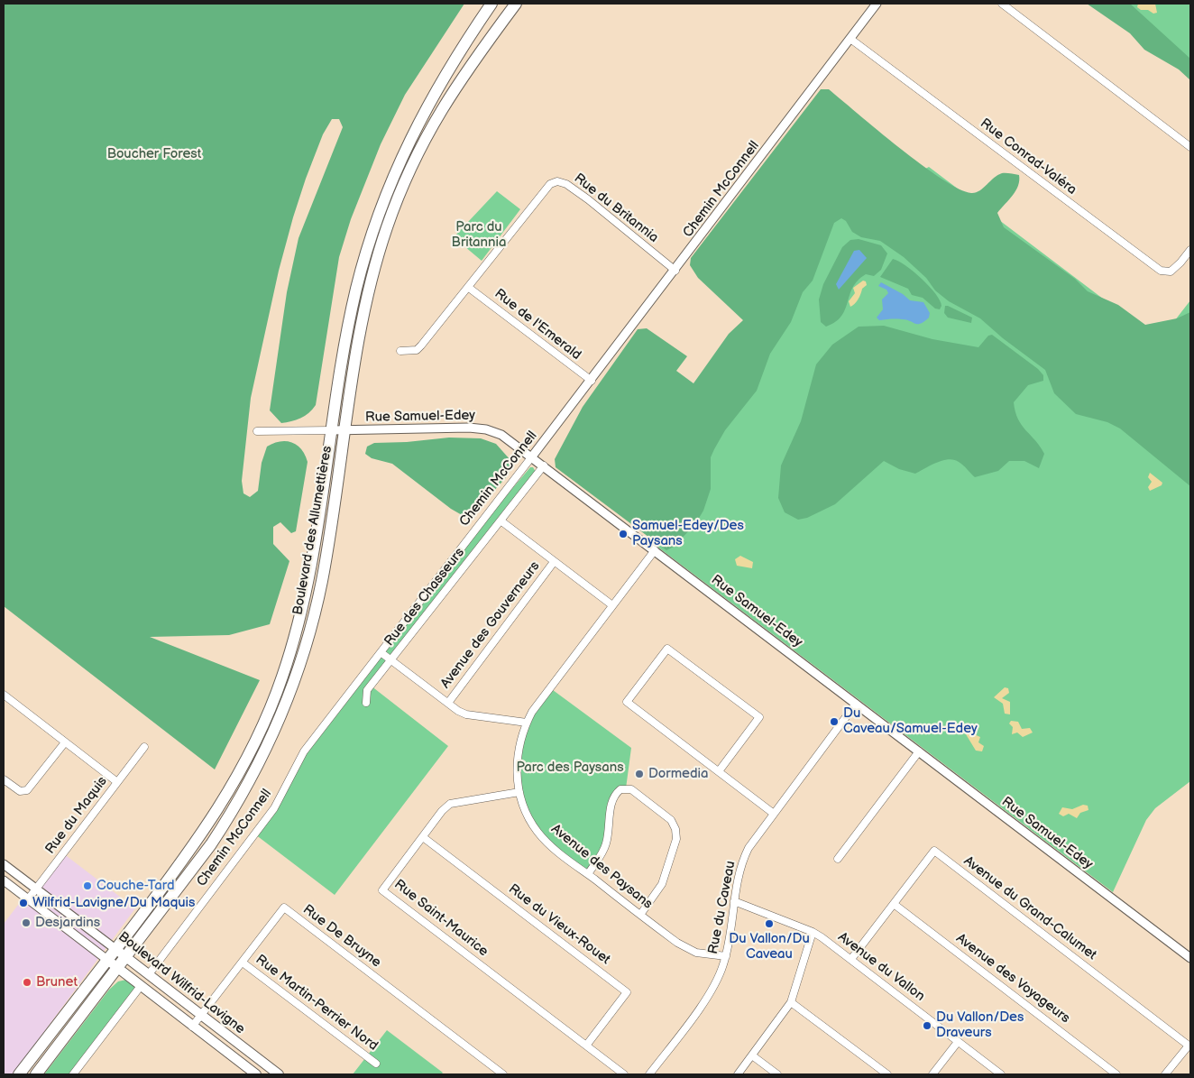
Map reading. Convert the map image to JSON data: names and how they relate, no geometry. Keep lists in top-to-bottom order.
{
  "streets": {
    "highway": ["Boulevard des Allumettières"],
    "main road": ["Boulevard Wilfrid-Lavigne"],
    "street": [
      "Rue Conrad-Valéra",
      "Chemin McConnell",
      "Rue du Britannia",
      "Rue de l'Emerald",
      "Rue Samuel-Edey",
      "Rue des Chasseurs",
      "Avenue des Gouverneurs",
      "Rue du Maquis",
      "Avenue des Paysans",
      "Rue du Caveau",
      "Avenue du Grand-Calumet",
      "Rue Saint-Maurice",
      "Rue du Vieux-Rouet",
      "Rue De Bruyne",
      "Avenue du Vallon",
      "Avenue des Voyageurs",
      "Rue Martin-Perrier Nord"
    ]
  },
  "crossings": [
    ["Rue Conrad-Valéra", "Chemin McConnell"],
    ["Chemin McConnell", "Rue du Britannia"],
    ["Chemin McConnell", "Rue de l'Emerald"],
    ["Chemin McConnell", "Rue Samuel-Edey"],
    ["Chemin McConnell", "Boulevard Wilfrid-Lavigne"],
    ["Rue du Britannia", "Rue de l'Emerald"],
    ["Rue Samuel-Edey", "Boulevard des Allumettières"],
    ["Rue Samuel-Edey", "Rue des Chasseurs"],
    ["Rue Samuel-Edey", "Avenue des Paysans"],
    ["Rue Samuel-Edey", "Rue du Caveau"],
    ["Boulevard des Allumettières", "Boulevard Wilfrid-Lavigne"],
    ["Rue du Maquis", "Boulevard Wilfrid-Lavigne"],
    ["Avenue des Paysans", "Rue du Caveau"],
    ["Avenue des Paysans", "Rue Saint-Maurice"],
    ["Rue du Caveau", "Avenue du Vallon"],
    ["Avenue du Grand-Calumet", "Avenue du Vallon"],
    ["Avenue du Grand-Calumet", "Avenue des Voyageurs"],
    ["Rue Saint-Maurice", "Rue du Vieux-Rouet"],
    ["Rue De Bruyne", "Boulevard Wilfrid-Lavigne"],
    ["Rue De Bruyne", "Rue Martin-Perrier Nord"]
  ],
  "parks": ["Boucher Forest", "Parc du Britannia", "Parc des Paysans"],
  "places": [
    "Samuel-Edey/Des Paysans",
    "Du Caveau/Samuel-Edey",
    "Dormedia",
    "Couche-Tard",
    "Wilfrid-Lavigne/Du Maquis",
    "Desjardins",
    "Du Vallon/Du Caveau",
    "Brunet",
    "Du Vallon/Des Draveurs"
  ]
}
